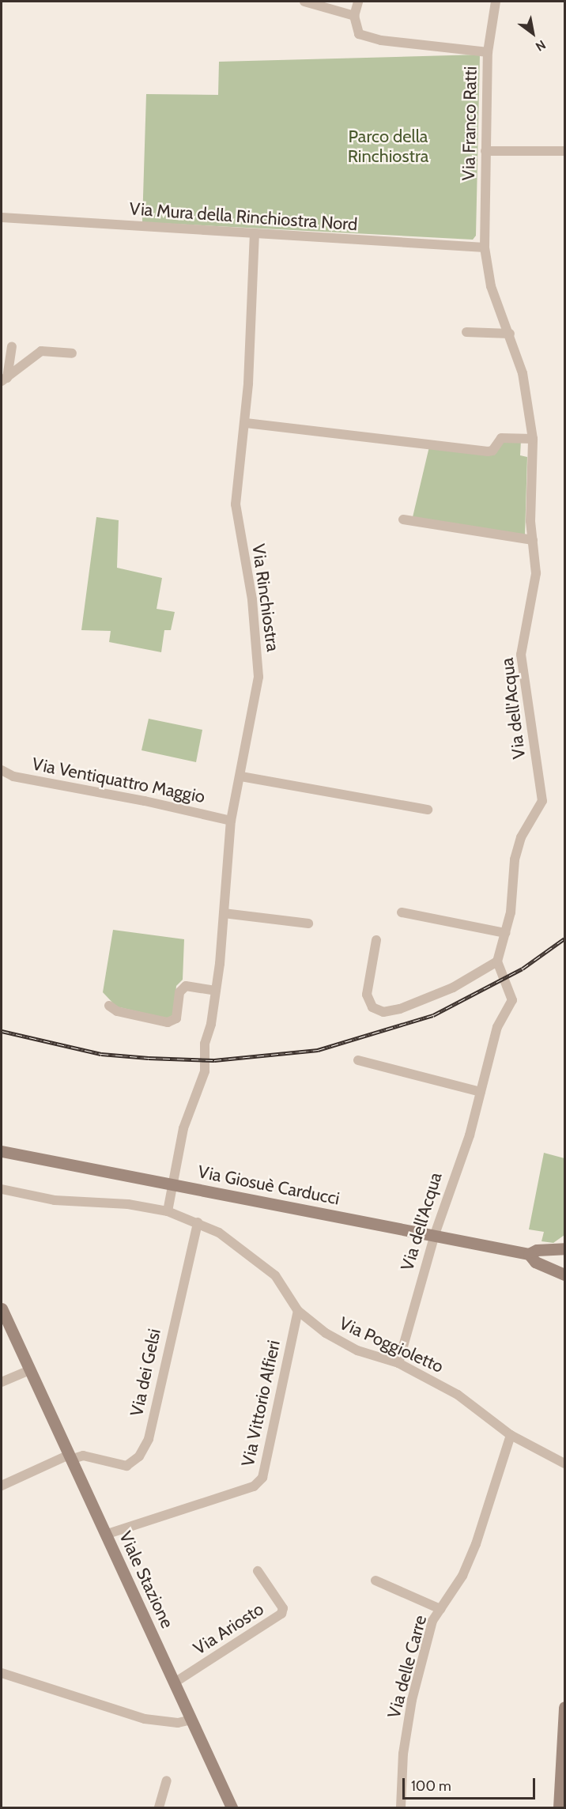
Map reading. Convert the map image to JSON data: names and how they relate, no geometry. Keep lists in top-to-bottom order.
{
  "streets": {
    "main road": ["Via Giosuè Carducci", "Viale Stazione"],
    "street": [
      "Via Franco Ratti",
      "Via Mura della Rinchiostra Nord",
      "Via Rinchiostra",
      "Via dell'Acqua",
      "Via Ventiquattro Maggio",
      "Via Poggioletto",
      "Via dei Gelsi",
      "Via Vittorio Alfieri",
      "Via Ariosto",
      "Via delle Carre"
    ]
  },
  "crossings": [
    ["Via Franco Ratti", "Via Mura della Rinchiostra Nord"],
    ["Via Franco Ratti", "Via dell'Acqua"],
    ["Via Mura della Rinchiostra Nord", "Via Rinchiostra"],
    ["Via Mura della Rinchiostra Nord", "Via dell'Acqua"],
    ["Via Rinchiostra", "Via Ventiquattro Maggio"],
    ["Via Rinchiostra", "Via Giosuè Carducci"],
    ["Via Rinchiostra", "Via Poggioletto"],
    ["Via dell'Acqua", "Via Giosuè Carducci"],
    ["Via dell'Acqua", "Via Poggioletto"],
    ["Via Poggioletto", "Via dei Gelsi"],
    ["Via Poggioletto", "Via Vittorio Alfieri"],
    ["Via Poggioletto", "Via delle Carre"],
    ["Via dei Gelsi", "Viale Stazione"],
    ["Via Vittorio Alfieri", "Viale Stazione"],
    ["Viale Stazione", "Via Ariosto"]
  ],
  "parks": ["Parco della Rinchiostra"],
  "scale_bar": "100 m",
  "north": "bottom right"
}
